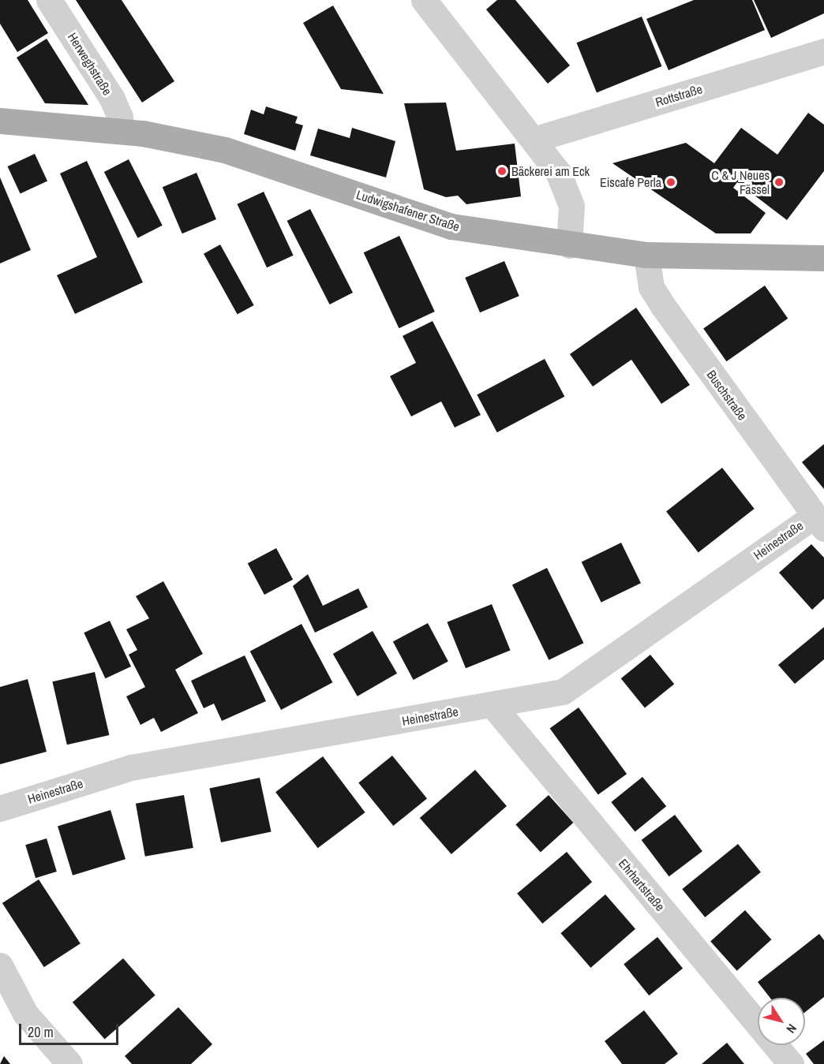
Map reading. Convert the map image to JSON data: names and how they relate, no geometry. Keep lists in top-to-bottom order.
{
  "streets": {
    "main road": ["Ludwigshafener Straße"],
    "street": [
      "Herweghstraße",
      "Rottstraße",
      "Buschstraße",
      "Heinestraße",
      "Ehrhartstraße"
    ]
  },
  "crossings": [
    ["Herweghstraße", "Ludwigshafener Straße"],
    ["Ludwigshafener Straße", "Buschstraße"],
    ["Buschstraße", "Heinestraße"],
    ["Heinestraße", "Ehrhartstraße"]
  ],
  "places": ["Bäckerei am Eck", "Eiscafe Perla", "C & J Neues Fässel"],
  "scale_bar": "20 m",
  "north": "bottom right"
}
